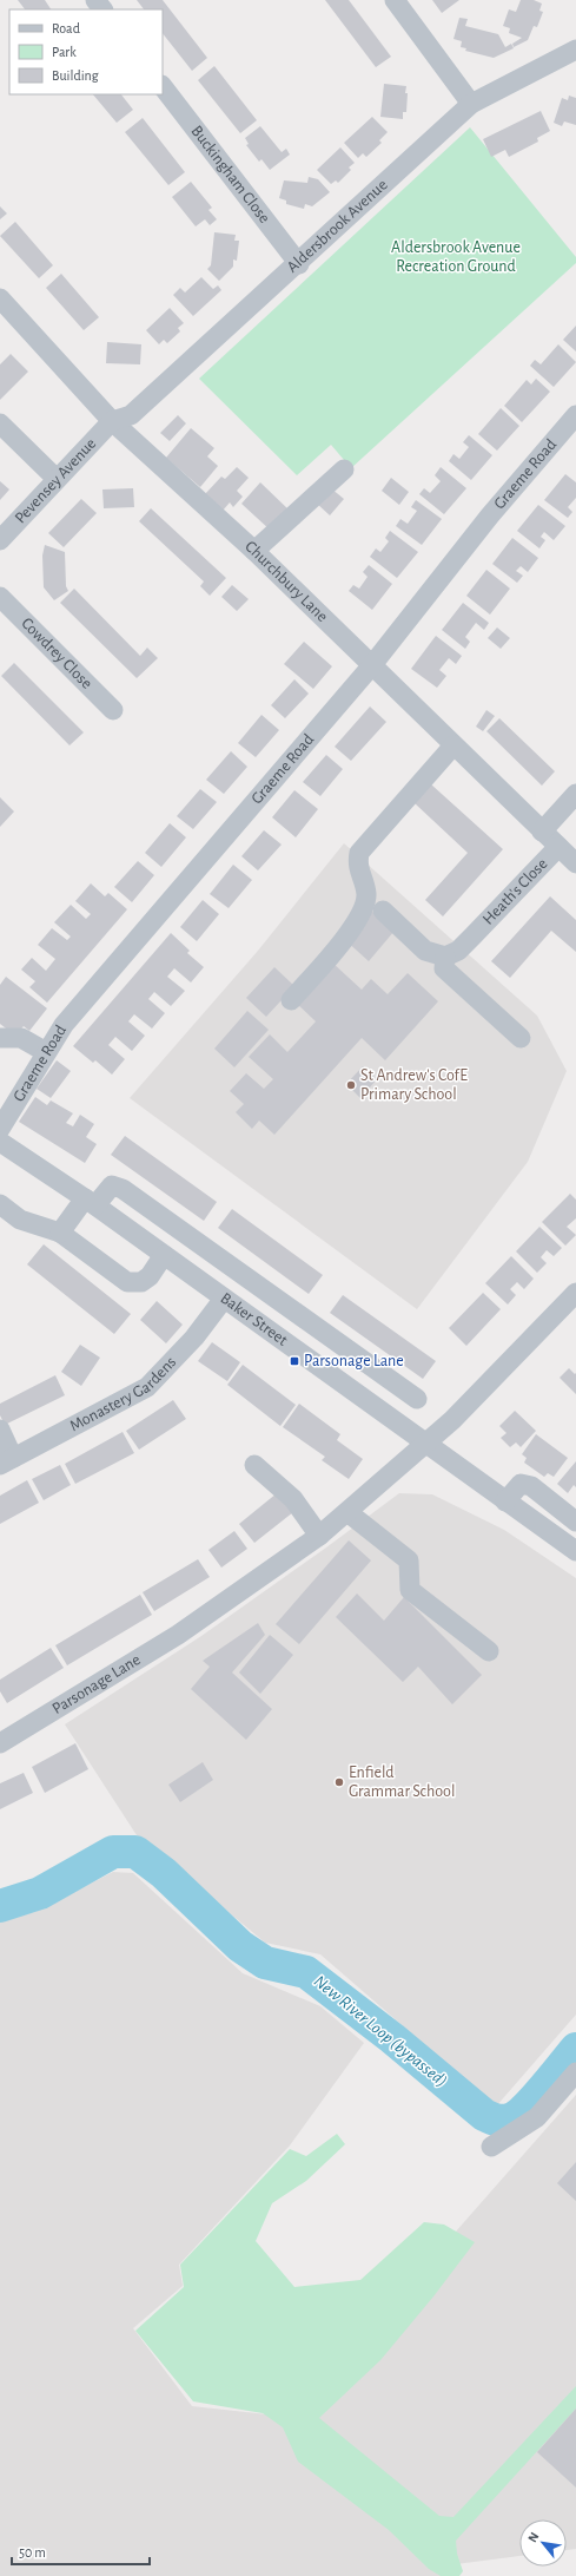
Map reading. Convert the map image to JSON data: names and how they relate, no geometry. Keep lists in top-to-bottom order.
{
  "streets": {
    "street": [
      "Buckingham Close",
      "Aldersbrook Avenue",
      "Graeme Road",
      "Pevensey Avenue",
      "Churchbury Lane",
      "Cowdrey Close",
      "Heath's Close",
      "Baker Street",
      "Monastery Gardens",
      "Parsonage Lane"
    ]
  },
  "crossings": [
    ["Buckingham Close", "Aldersbrook Avenue"],
    ["Aldersbrook Avenue", "Pevensey Avenue"],
    ["Aldersbrook Avenue", "Churchbury Lane"],
    ["Graeme Road", "Churchbury Lane"],
    ["Pevensey Avenue", "Churchbury Lane"],
    ["Churchbury Lane", "Heath's Close"],
    ["Baker Street", "Monastery Gardens"],
    ["Baker Street", "Parsonage Lane"]
  ],
  "water": ["New River Loop (bypassed)"],
  "parks": ["Aldersbrook Avenue Recreation Ground"],
  "places": {
    "other": ["St Andrew's CofE Primary School", "Enfield Grammar School"],
    "transit": ["Parsonage Lane"]
  },
  "legend": ["Road", "Park", "Building"],
  "scale_bar": "50 m",
  "north": "top left"
}
